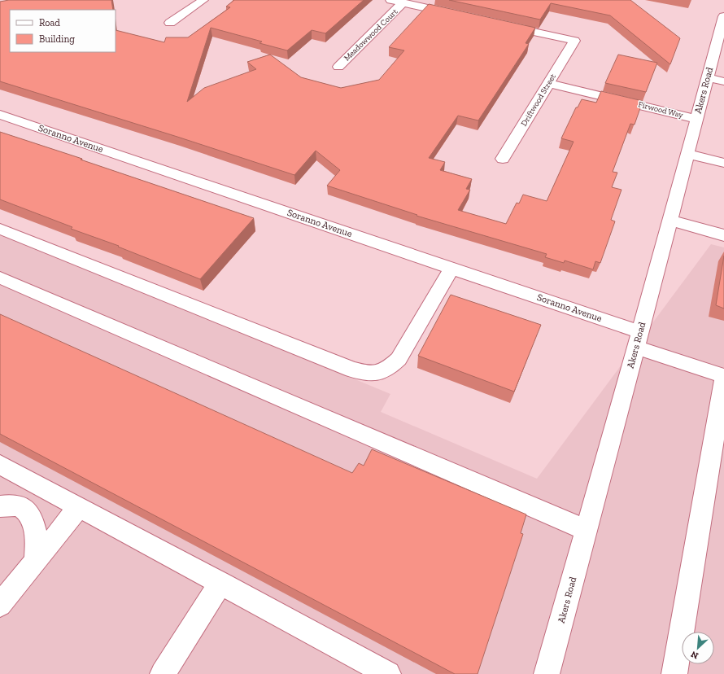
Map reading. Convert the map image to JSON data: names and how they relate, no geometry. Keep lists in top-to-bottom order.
{
  "streets": {
    "street": [
      "Meadowwood Court",
      "Akers Road",
      "Driftwood Street",
      "Firwood Way",
      "Soranno Avenue"
    ]
  },
  "crossings": [
    ["Akers Road", "Firwood Way"],
    ["Akers Road", "Soranno Avenue"],
    ["Driftwood Street", "Firwood Way"]
  ],
  "legend": ["Road", "Building"],
  "north": "bottom left"
}
